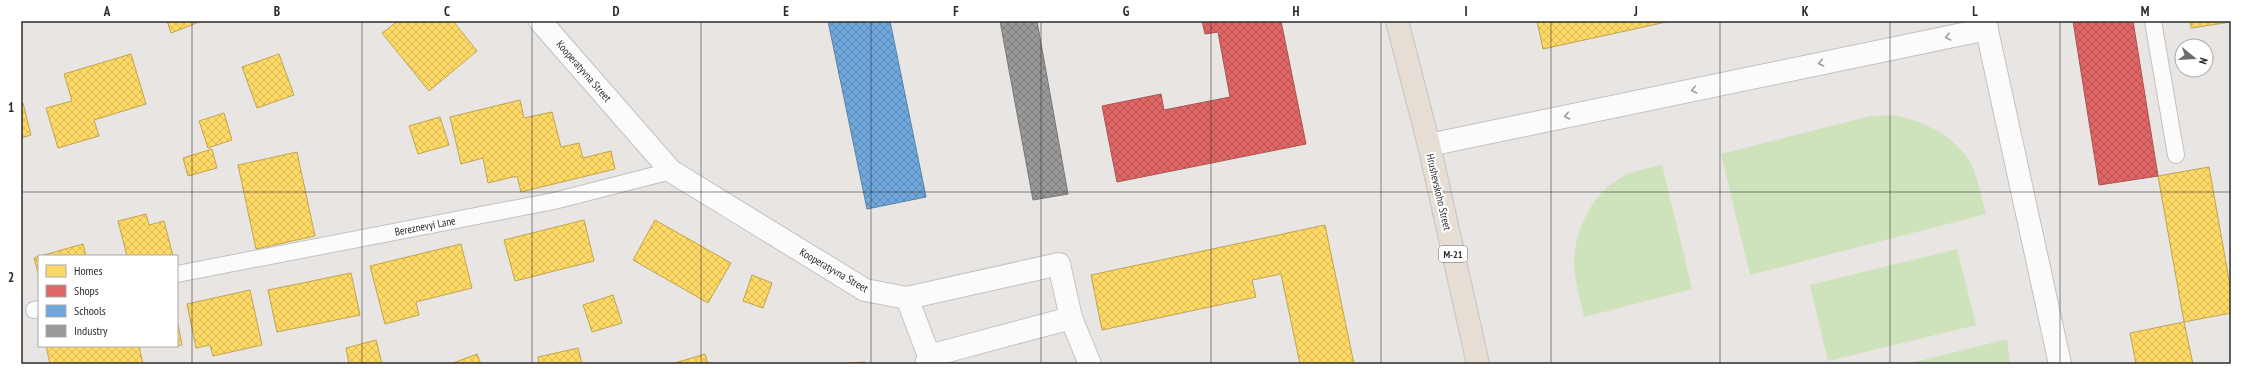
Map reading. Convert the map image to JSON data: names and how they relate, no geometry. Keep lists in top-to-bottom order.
{
  "streets": {
    "highway": ["Hrushevskoho Street", "М-21"],
    "street": ["Kooperatyvna Street"],
    "lane": ["Bereznevyi Lane"]
  },
  "crossings": [
    ["Kooperatyvna Street", "Bereznevyi Lane"]
  ],
  "legend": [
    "Homes",
    "Shops",
    "Schools",
    "Industry"
  ],
  "north": "right",
  "grid": {
    "columns": [
      "A",
      "B",
      "C",
      "D",
      "E",
      "F",
      "G",
      "H",
      "I",
      "J",
      "K",
      "L",
      "M"
    ],
    "rows": ["1", "2"]
  }
}
